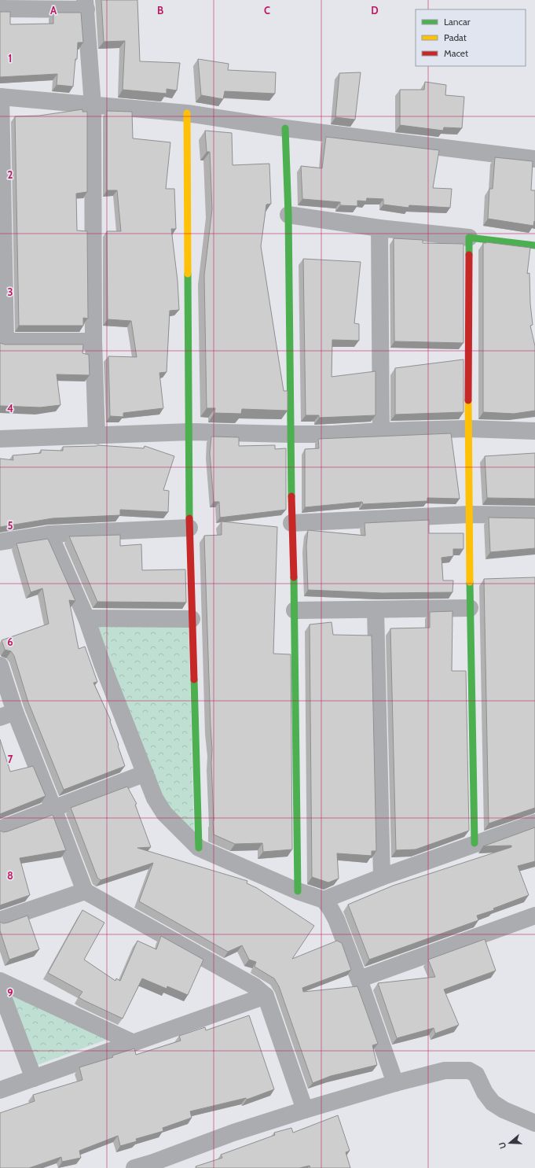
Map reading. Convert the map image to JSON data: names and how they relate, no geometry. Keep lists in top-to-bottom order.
{
  "legend": ["Lancar", "Padat", "Macet"],
  "north": "left",
  "grid": {
    "columns": [
      "A",
      "B",
      "C",
      "D"
    ],
    "rows": [
      "1",
      "2",
      "3",
      "4",
      "5",
      "6",
      "7",
      "8",
      "9"
    ]
  }
}
